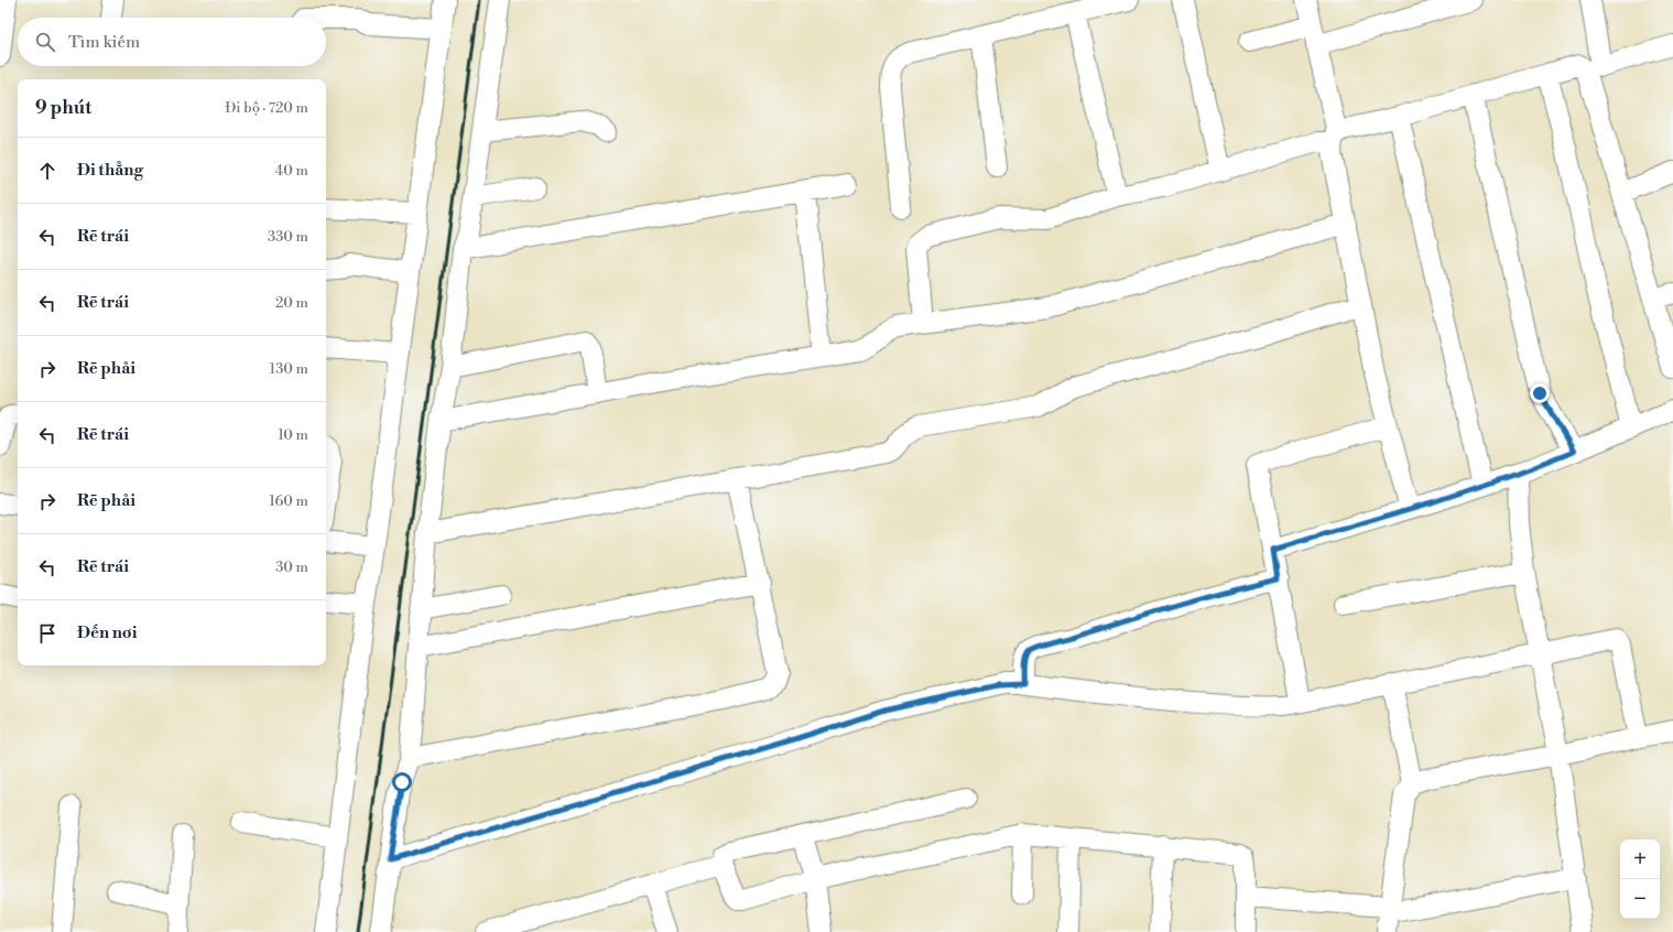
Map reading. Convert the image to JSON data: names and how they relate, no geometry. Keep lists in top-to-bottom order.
{
  "page": {
    "search": "Tìm kiếm",
    "heading": ["9 phút", "Đi bộ · 720 m"],
    "list": [
      ["Đi thẳng", "40 m"],
      ["Rẽ trái", "330 m"],
      ["Rẽ trái", "20 m"],
      ["Rẽ phải", "130 m"],
      ["Rẽ trái", "10 m"],
      ["Rẽ phải", "160 m"],
      ["Rẽ trái", "30 m"],
      "Đến nơi"
    ],
    "map_buttons": ["+", "−"]
  }
}
